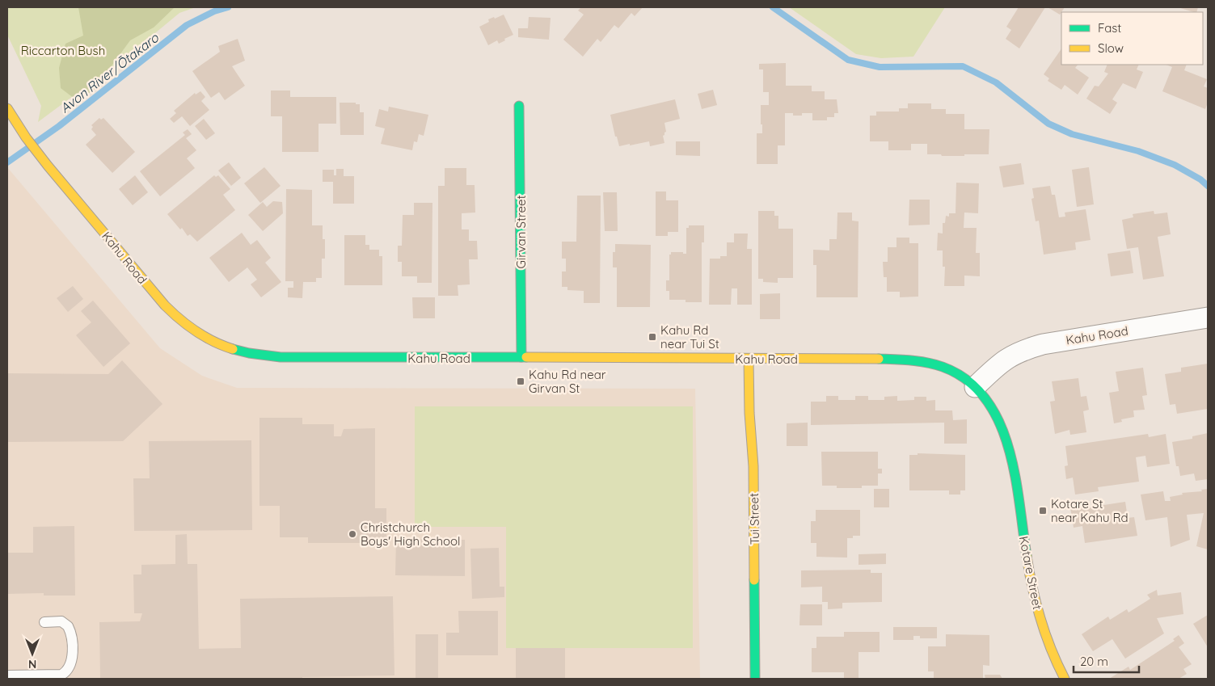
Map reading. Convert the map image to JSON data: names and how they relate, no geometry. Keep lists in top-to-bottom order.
{
  "streets": {
    "main road": [
      "Girvan Street",
      "Kahu Road",
      "Tui Street",
      "Kotare Street"
    ]
  },
  "crossings": [
    ["Girvan Street", "Kahu Road"],
    ["Kahu Road", "Tui Street"],
    ["Kahu Road", "Kotare Street"]
  ],
  "water": ["Avon River/Ōtakaro"],
  "parks": ["Riccarton Bush"],
  "places": {
    "transit": ["Kahu Rd near Tui St", "Kahu Rd near Girvan St", "Kotare St near Kahu Rd"],
    "other": ["Christchurch Boys' High School"]
  },
  "legend": ["Fast", "Slow"],
  "scale_bar": "20 m",
  "north": "bottom"
}
